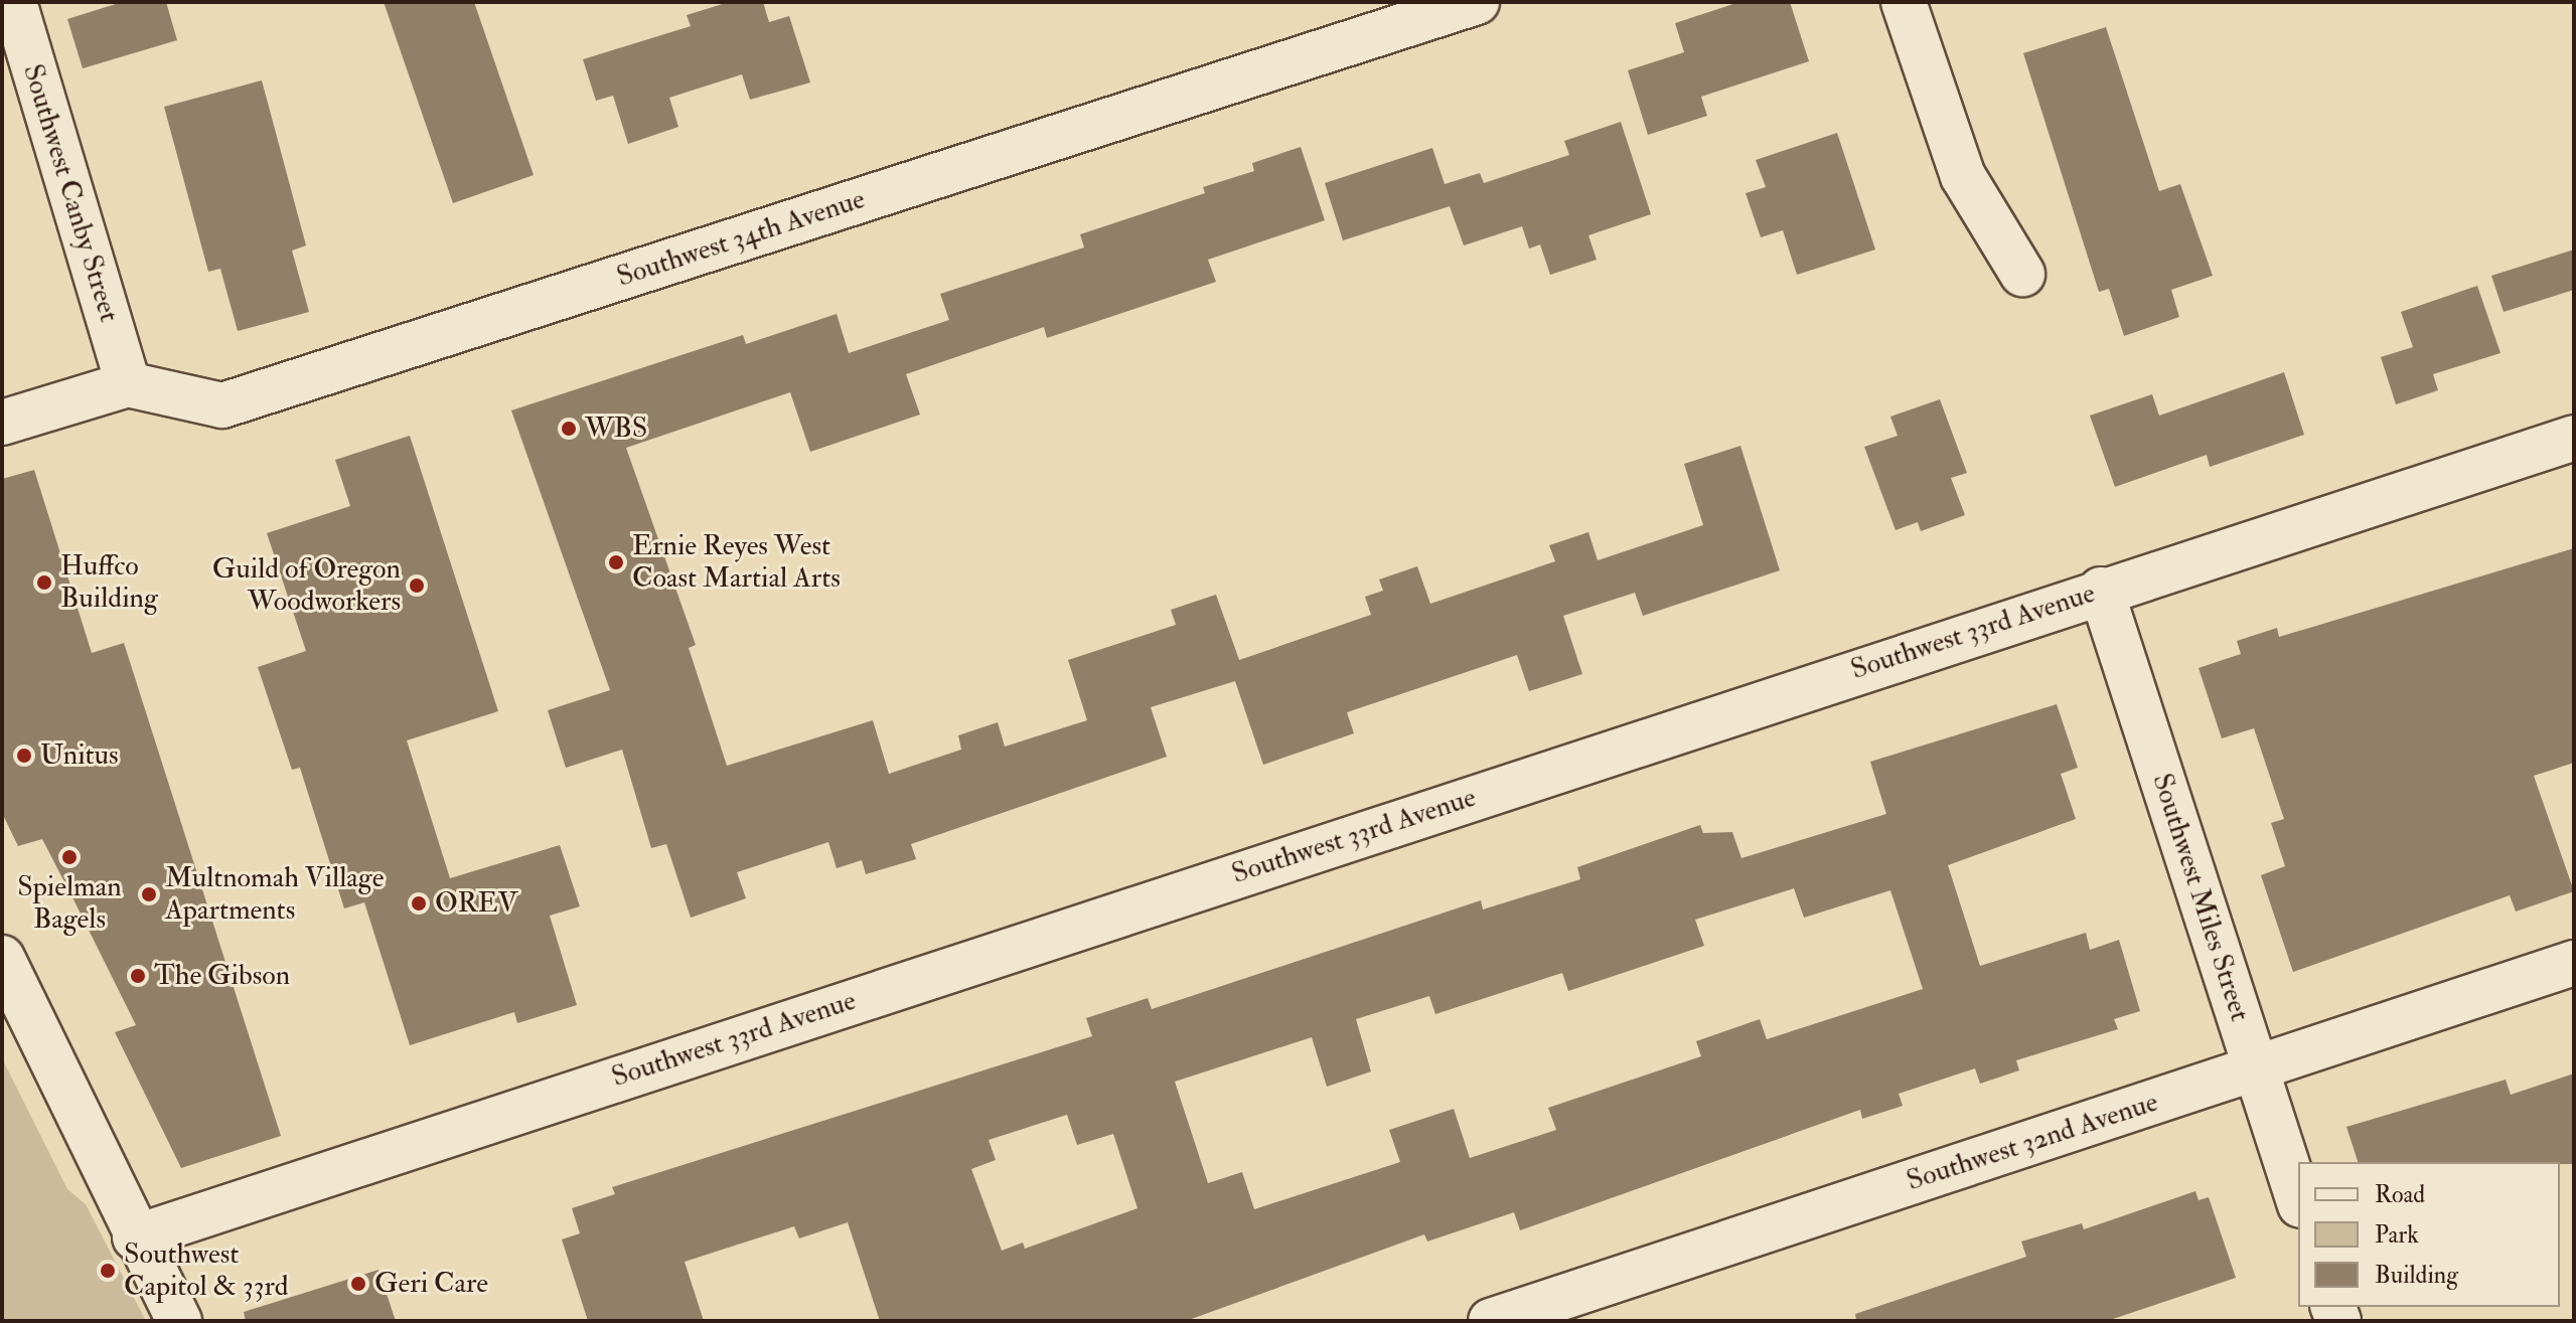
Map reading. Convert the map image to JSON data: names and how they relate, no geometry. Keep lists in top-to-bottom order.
{
  "streets": {
    "street": [
      "Southwest Canby Street",
      "Southwest 34th Avenue",
      "Southwest 33rd Avenue",
      "Southwest Miles Street",
      "Southwest 32nd Avenue"
    ]
  },
  "crossings": [
    ["Southwest Canby Street", "Southwest 34th Avenue"],
    ["Southwest 33rd Avenue", "Southwest Miles Street"],
    ["Southwest Miles Street", "Southwest 32nd Avenue"]
  ],
  "places": [
    "WBS",
    "Ernie Reyes West Coast Martial Arts",
    "Huffco Building",
    "Guild of Oregon Woodworkers",
    "Unitus",
    "Spielman Bagels",
    "Multnomah Village Apartments",
    "OREV",
    "The Gibson",
    "Southwest Capitol & 33rd",
    "Geri Care"
  ],
  "legend": ["Road", "Park", "Building"]
}
